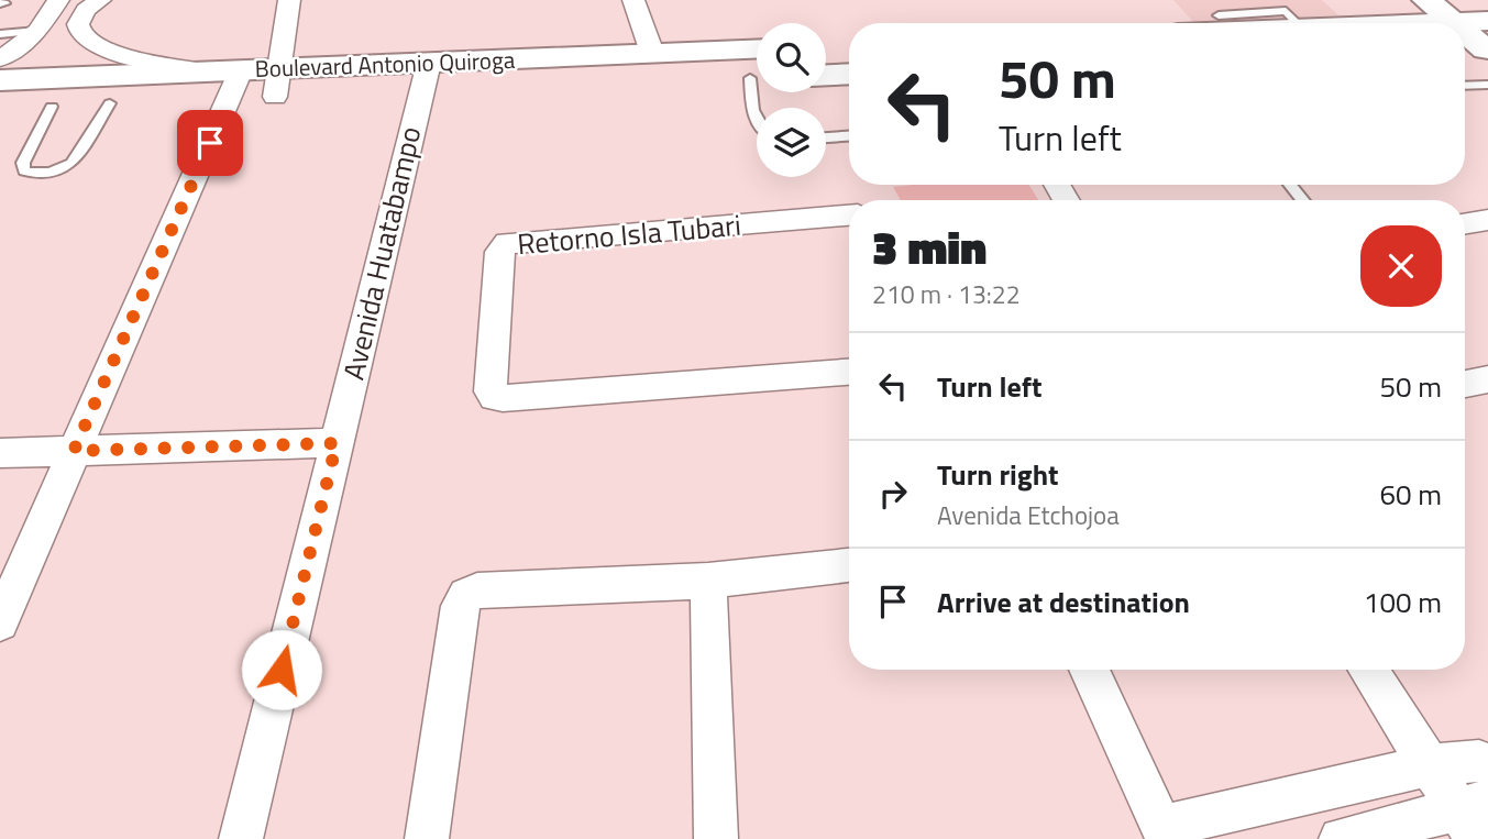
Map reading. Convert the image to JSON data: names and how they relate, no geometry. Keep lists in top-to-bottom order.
{
  "streets": {
    "main road": ["Boulevard Antonio Quiroga"],
    "street": ["Retorno Isla Tubari", "Avenida Huatabampo"]
  },
  "crossings": [
    ["Boulevard Antonio Quiroga", "Avenida Huatabampo"]
  ],
  "page": {
    "turn": ["50 m", "Turn left"],
    "heading": ["3 min", "210 m · 13:22"],
    "list": [
      {
        "name": "Turn left",
        "value": "50 m"
      },
      {
        "name": "Turn right",
        "note": "Avenida Etchojoa",
        "value": "60 m"
      },
      {
        "name": "Arrive at destination",
        "value": "100 m"
      }
    ]
  }
}
